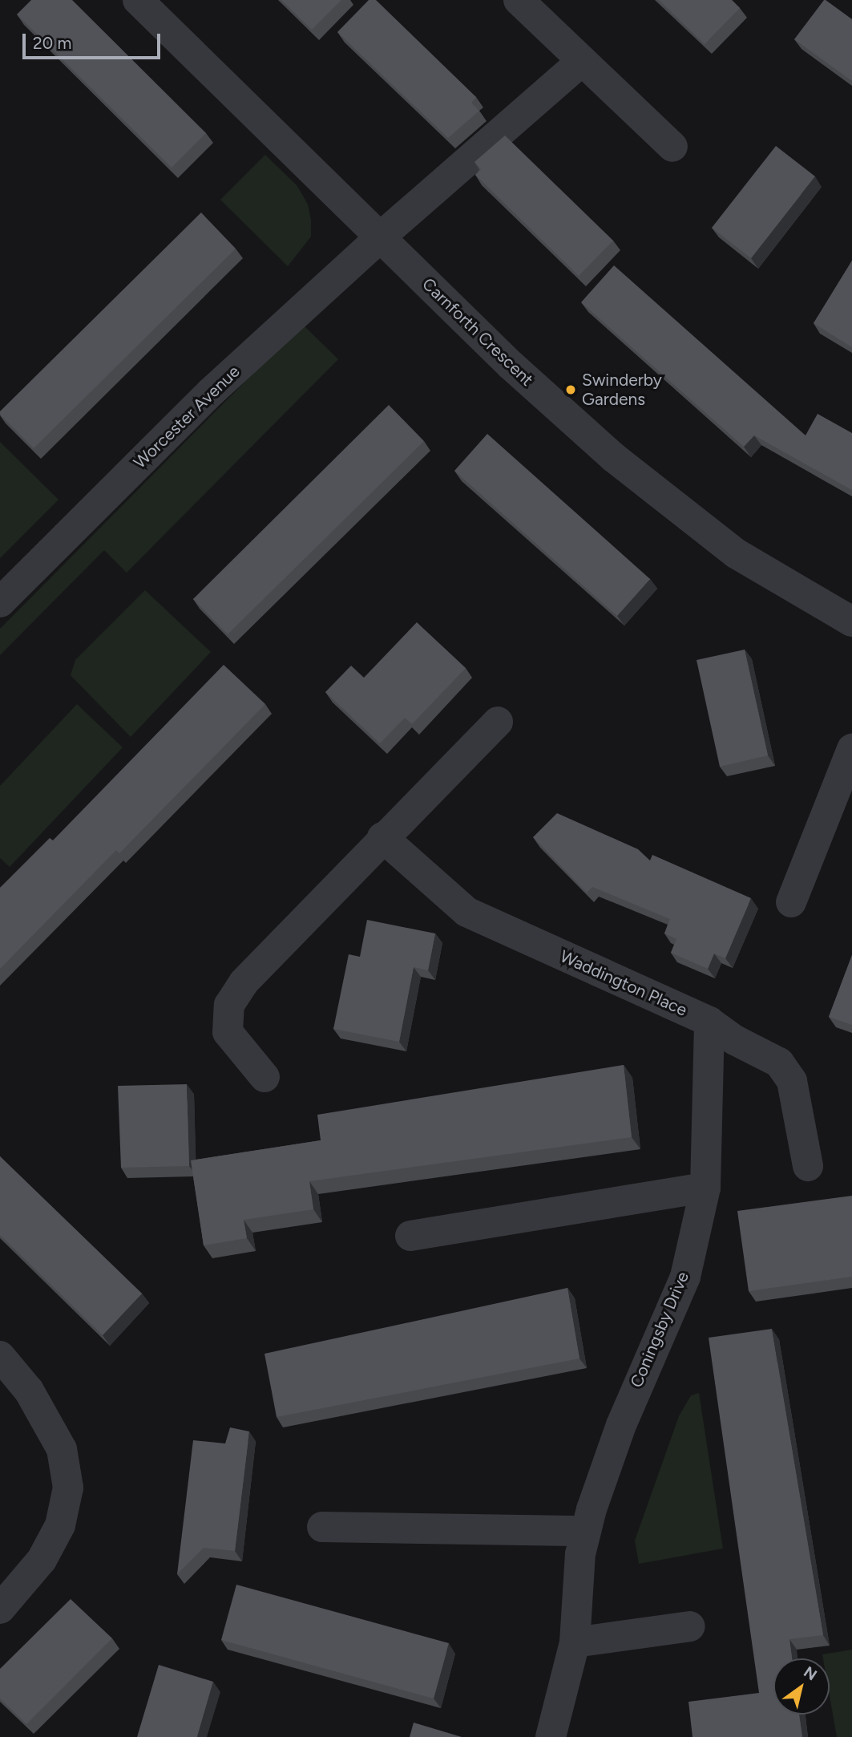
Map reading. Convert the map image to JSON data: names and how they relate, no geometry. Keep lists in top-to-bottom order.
{
  "streets": {
    "street": [
      "Carnforth Crescent",
      "Worcester Avenue",
      "Waddington Place",
      "Coningsby Drive"
    ]
  },
  "crossings": [
    ["Carnforth Crescent", "Worcester Avenue"],
    ["Waddington Place", "Coningsby Drive"]
  ],
  "places": ["Swinderby Gardens"],
  "scale_bar": "20 m",
  "north": "top right"
}
